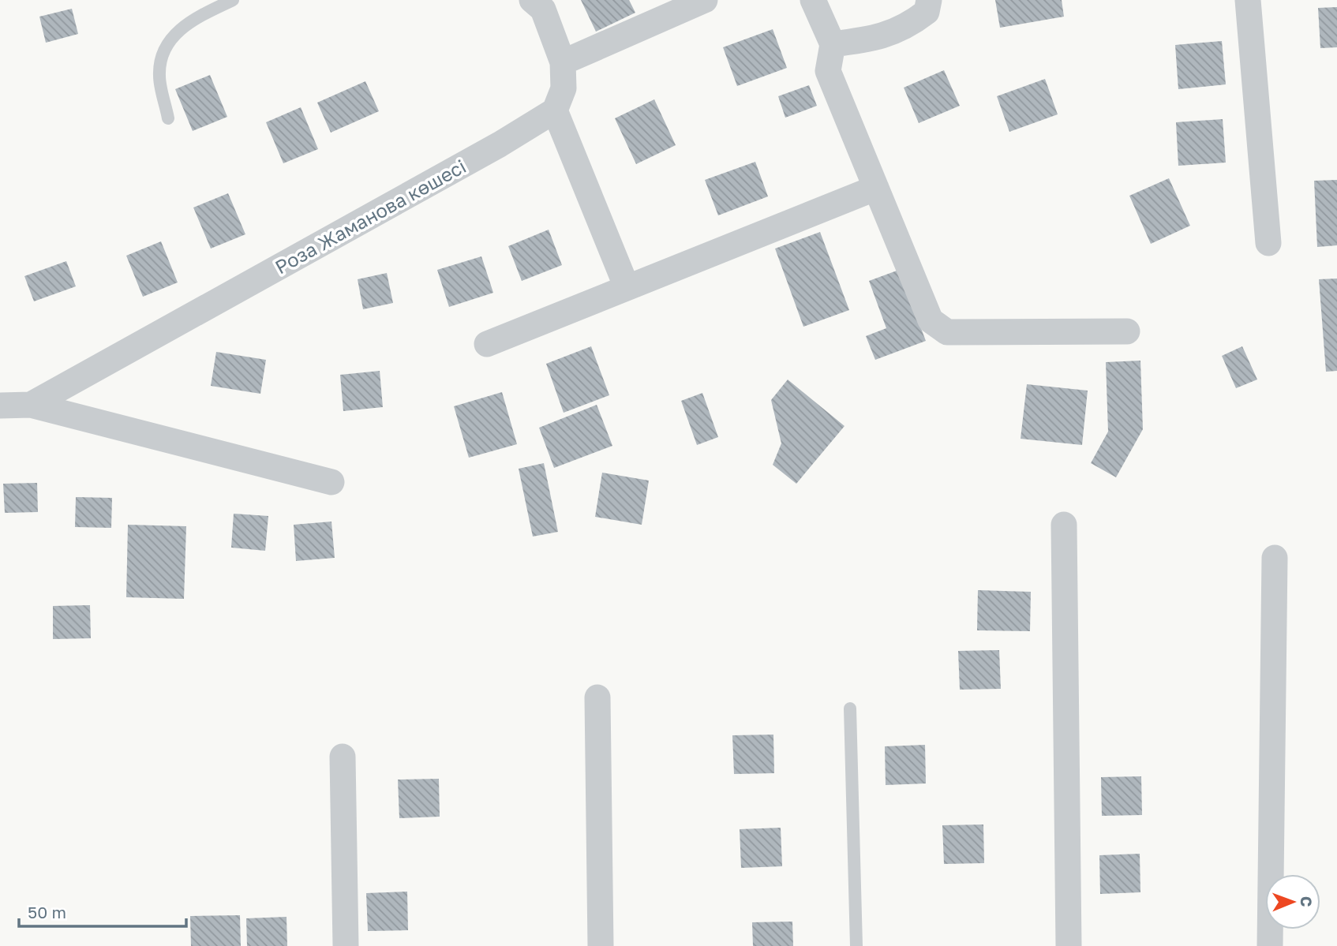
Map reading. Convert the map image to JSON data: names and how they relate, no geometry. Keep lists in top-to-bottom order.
{
  "streets": {
    "street": ["Роза Жаманова көшесі"]
  },
  "scale_bar": "50 m",
  "north": "right"
}
